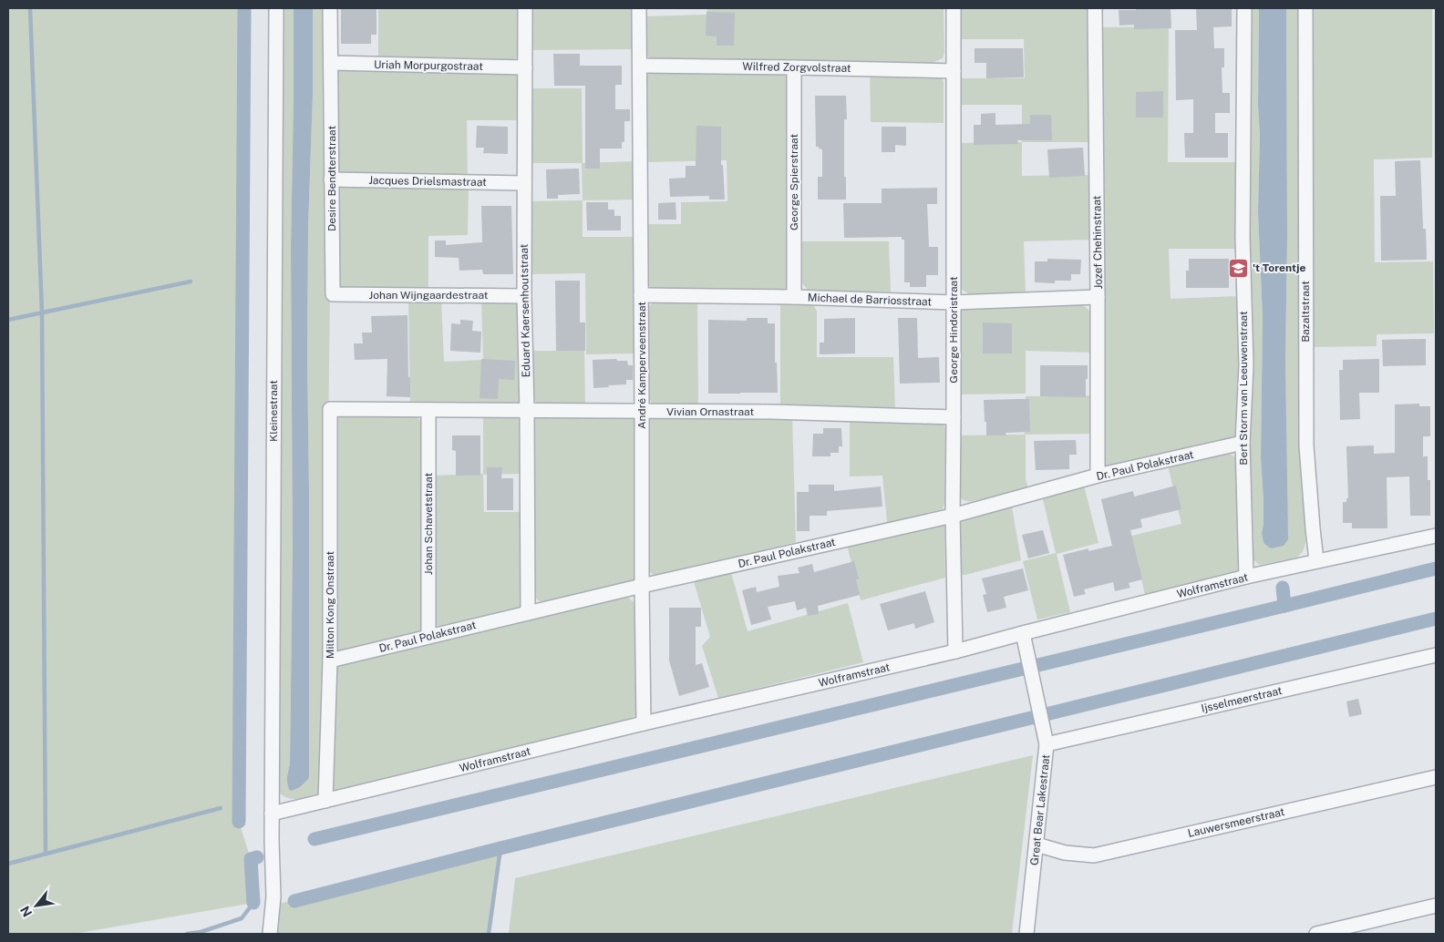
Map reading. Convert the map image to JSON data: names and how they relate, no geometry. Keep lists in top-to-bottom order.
{
  "streets": {
    "street": [
      "Uriah Morpurgostraat",
      "Wilfred Zorgvolstraat",
      "Desire Bendterstraat",
      "Jacques Drielsmastraat",
      "George Spierstraat",
      "Jozef Chehinstraat",
      "Johan Wijngaardestraat",
      "Michael de Barriosstraat",
      "Eduard Kaersenhoutstraat",
      "Bazaltstraat",
      "George Hindoristraat",
      "André Kamperveenstraat",
      "Bert Storm van Leeuwenstraat",
      "Kleinestraat",
      "Vivian Ornastraat",
      "Dr. Paul Polakstraat",
      "Johan Schavetstraat",
      "Wolframstraat",
      "Milton Kong Onstraat",
      "Ijsselmeerstraat",
      "Great Bear Lakestraat",
      "Lauwersmeerstraat"
    ]
  },
  "crossings": [
    ["Uriah Morpurgostraat", "Desire Bendterstraat"],
    ["Uriah Morpurgostraat", "Eduard Kaersenhoutstraat"],
    ["Wilfred Zorgvolstraat", "George Spierstraat"],
    ["Wilfred Zorgvolstraat", "George Hindoristraat"],
    ["Wilfred Zorgvolstraat", "André Kamperveenstraat"],
    ["Desire Bendterstraat", "Jacques Drielsmastraat"],
    ["Desire Bendterstraat", "Johan Wijngaardestraat"],
    ["Jacques Drielsmastraat", "Eduard Kaersenhoutstraat"],
    ["George Spierstraat", "Michael de Barriosstraat"],
    ["Jozef Chehinstraat", "Michael de Barriosstraat"],
    ["Jozef Chehinstraat", "Dr. Paul Polakstraat"],
    ["Johan Wijngaardestraat", "Eduard Kaersenhoutstraat"],
    ["Michael de Barriosstraat", "George Hindoristraat"],
    ["Michael de Barriosstraat", "André Kamperveenstraat"],
    ["Eduard Kaersenhoutstraat", "Vivian Ornastraat"],
    ["Eduard Kaersenhoutstraat", "Dr. Paul Polakstraat"],
    ["Bazaltstraat", "Wolframstraat"],
    ["George Hindoristraat", "Vivian Ornastraat"],
    ["George Hindoristraat", "Dr. Paul Polakstraat"],
    ["George Hindoristraat", "Wolframstraat"],
    ["André Kamperveenstraat", "Vivian Ornastraat"],
    ["André Kamperveenstraat", "Dr. Paul Polakstraat"],
    ["André Kamperveenstraat", "Wolframstraat"],
    ["Bert Storm van Leeuwenstraat", "Dr. Paul Polakstraat"],
    ["Bert Storm van Leeuwenstraat", "Wolframstraat"],
    ["Kleinestraat", "Wolframstraat"],
    ["Vivian Ornastraat", "Johan Schavetstraat"],
    ["Vivian Ornastraat", "Milton Kong Onstraat"],
    ["Dr. Paul Polakstraat", "Johan Schavetstraat"],
    ["Dr. Paul Polakstraat", "Milton Kong Onstraat"],
    ["Wolframstraat", "Milton Kong Onstraat"],
    ["Wolframstraat", "Great Bear Lakestraat"],
    ["Ijsselmeerstraat", "Great Bear Lakestraat"],
    ["Great Bear Lakestraat", "Lauwersmeerstraat"]
  ],
  "places": {
    "school or university": ["'t Torentje"]
  },
  "north": "bottom left"
}
